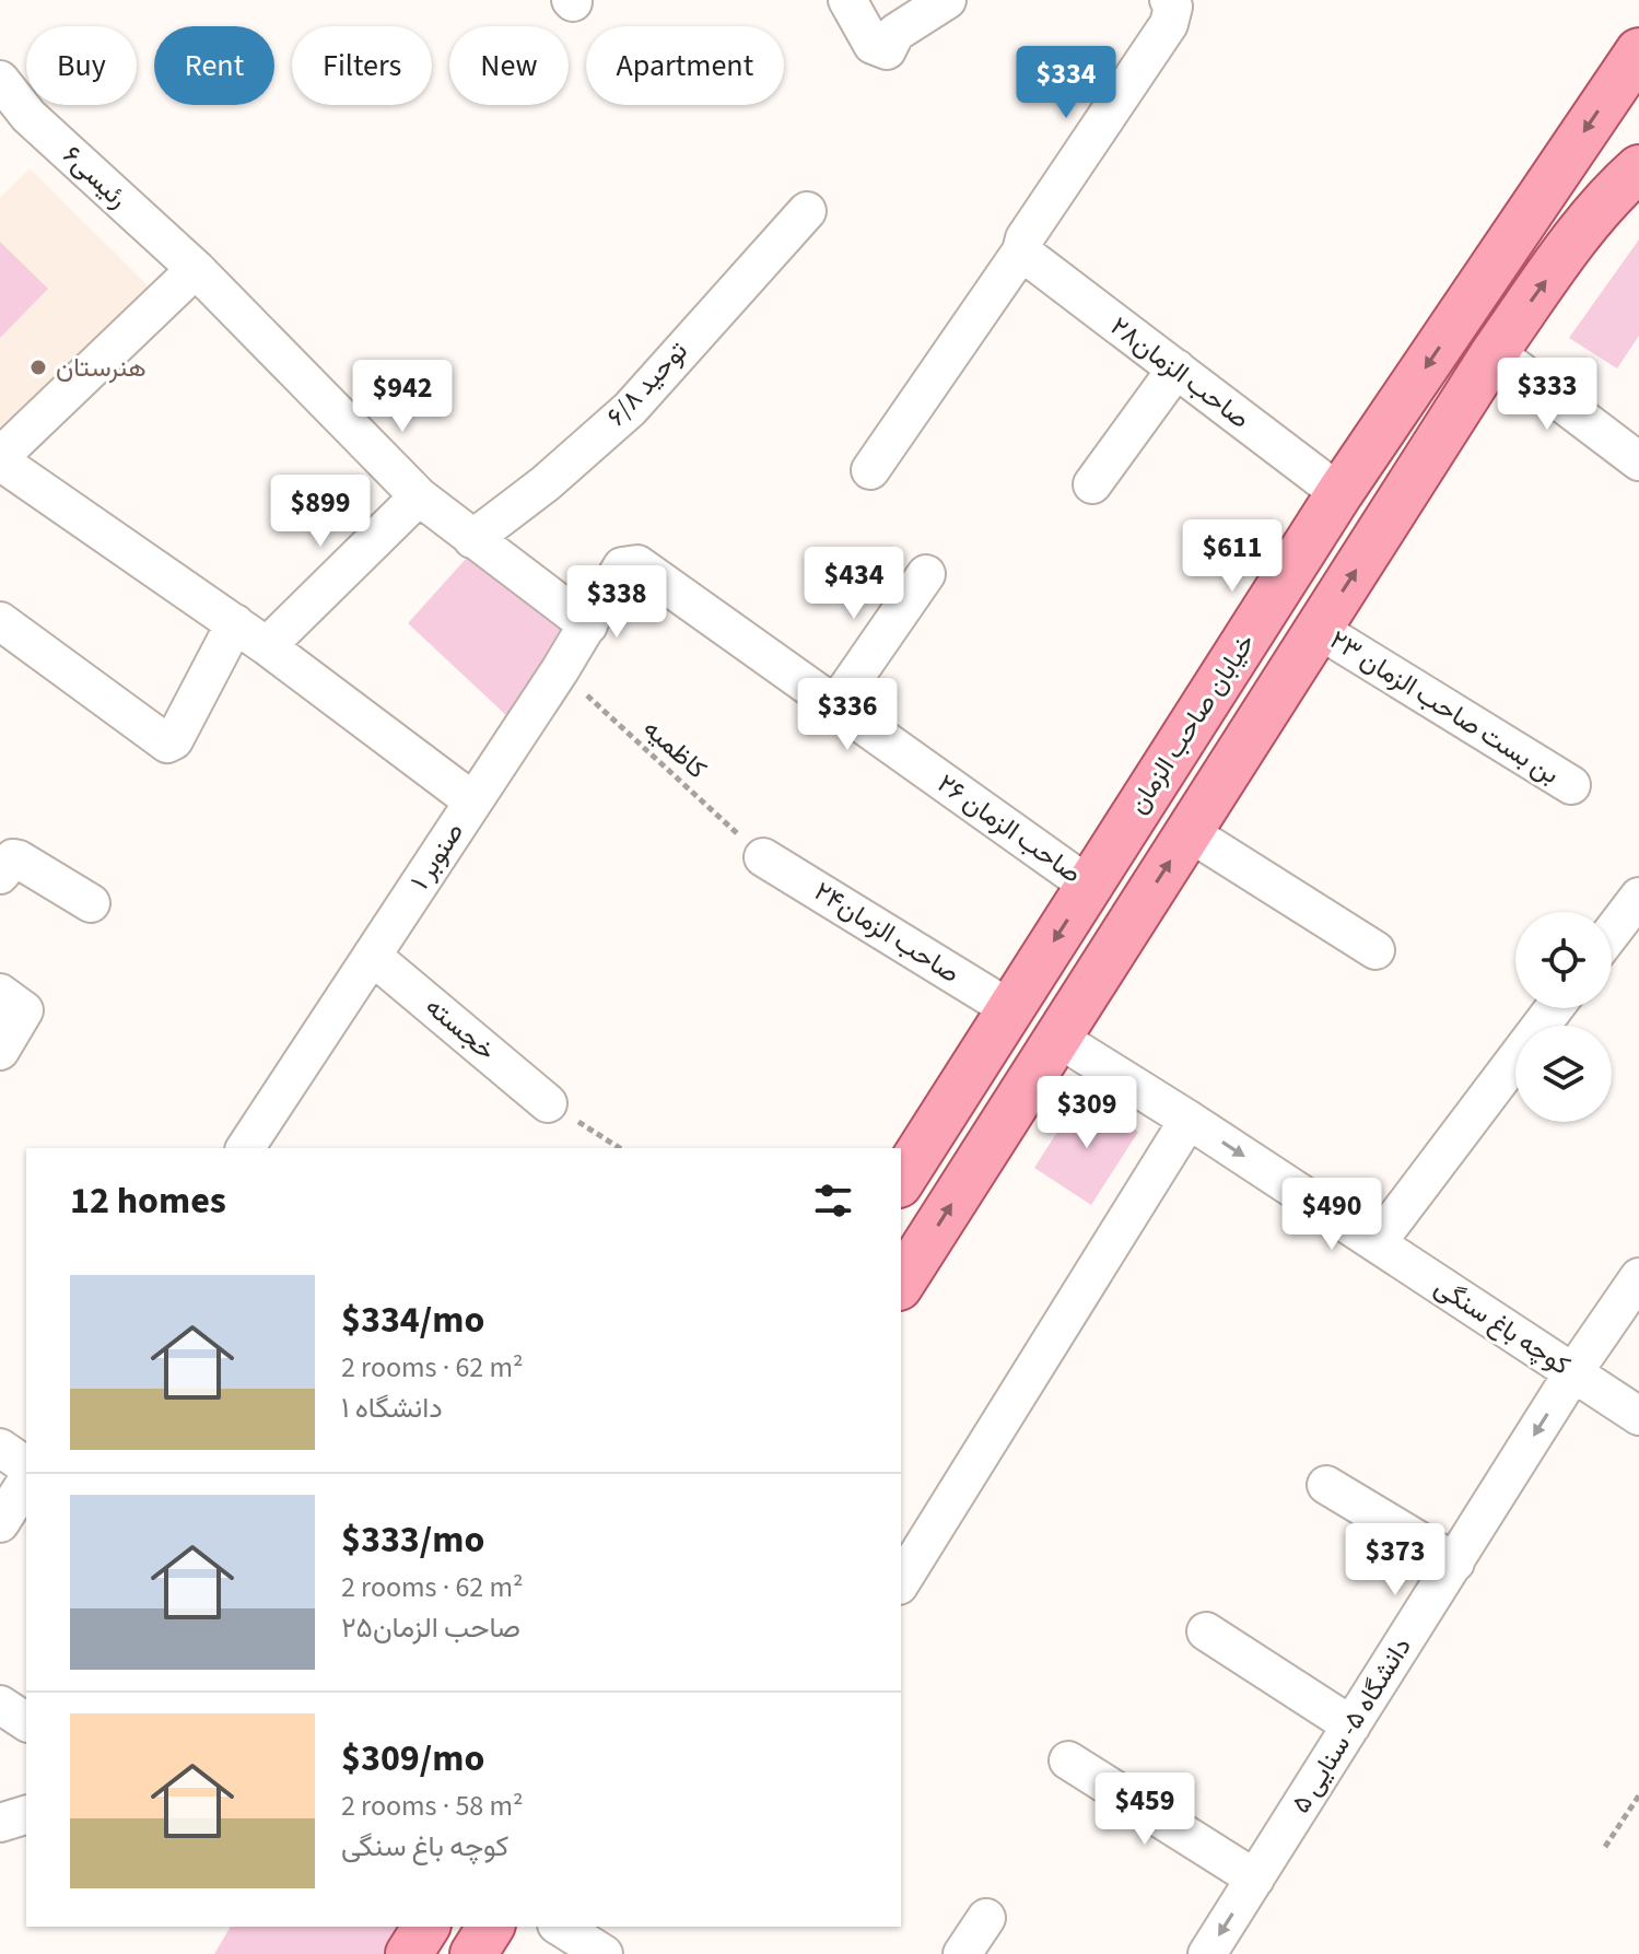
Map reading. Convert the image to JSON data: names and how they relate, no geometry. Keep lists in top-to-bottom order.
{
  "streets": {
    "main road": ["خیابان صاحب الزمان"],
    "street": [
      "رئیسی۶",
      "صاحب الزمان۲۸",
      "توحید ۶/۸",
      "بن بست صاحب الزمان ۲۳",
      "صاحب الزمان ۲۶",
      "صنوبر ۱",
      "صاحب الزمان۲۴",
      "خجسته",
      "کوچه باغ سنگی",
      "دانشگاه ۵- سنایی ۵"
    ],
    "path": ["کاظمیه"]
  },
  "crossings": [
    ["رئیسی۶", "توحید ۶/۸"],
    ["رئیسی۶", "صنوبر ۱"],
    ["صاحب الزمان۲۸", "خیابان صاحب الزمان"],
    ["خیابان صاحب الزمان", "صاحب الزمان ۲۶"],
    ["خیابان صاحب الزمان", "صاحب الزمان۲۴"],
    ["کاظمیه", "صنوبر ۱"],
    ["کاظمیه", "صاحب الزمان۲۴"],
    ["صاحب الزمان ۲۶", "صنوبر ۱"],
    ["صنوبر ۱", "خجسته"],
    ["کوچه باغ سنگی", "دانشگاه ۵- سنایی ۵"]
  ],
  "one_way": ["دانشگاه ۵- سنایی ۵"],
  "places": ["هنرستان"],
  "page": {
    "chip": [
      "Buy",
      "Rent",
      "Filters",
      "New",
      "Apartment"
    ],
    "price": [
      "$334",
      "$333",
      "$942",
      "$899",
      "$611",
      "$434",
      "$338",
      "$336",
      "$309",
      "$490",
      "$373",
      "$459"
    ],
    "heading": "12 homes",
    "list": [
      {
        "name": "$334/mo",
        "note": "2 rooms · 62 m² · دانشگاه ۱"
      },
      {
        "name": "$333/mo",
        "note": "2 rooms · 62 m² · صاحب الزمان۲۵"
      },
      {
        "name": "$309/mo",
        "note": "2 rooms · 58 m² · کوچه باغ سنگی"
      }
    ]
  }
}
